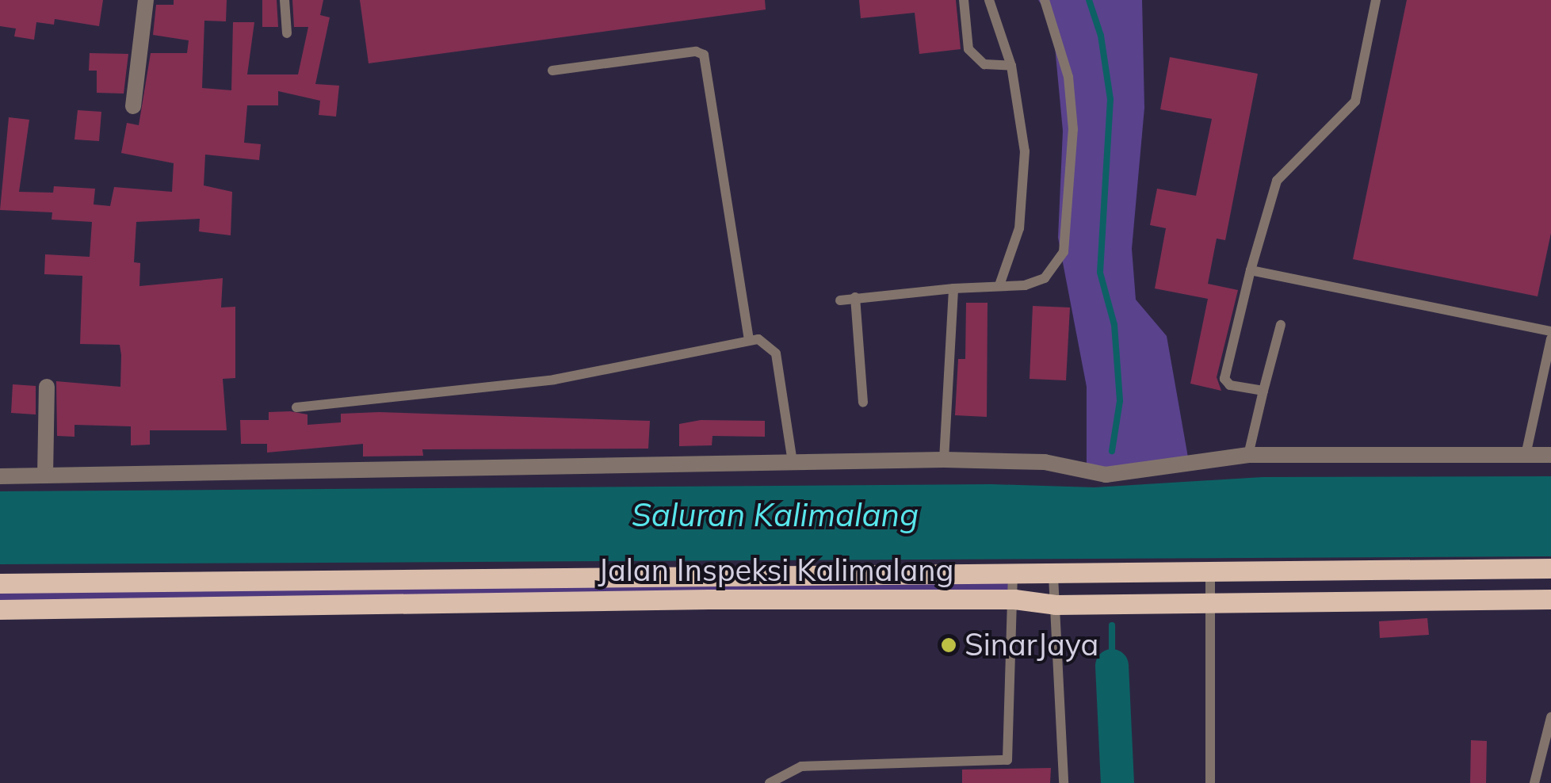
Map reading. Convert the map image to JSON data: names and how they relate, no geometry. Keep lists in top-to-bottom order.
{
  "streets": {
    "main road": ["Jalan Inspeksi Kalimalang"]
  },
  "water": ["Saluran Kalimalang"],
  "places": ["SinarJaya"]
}
